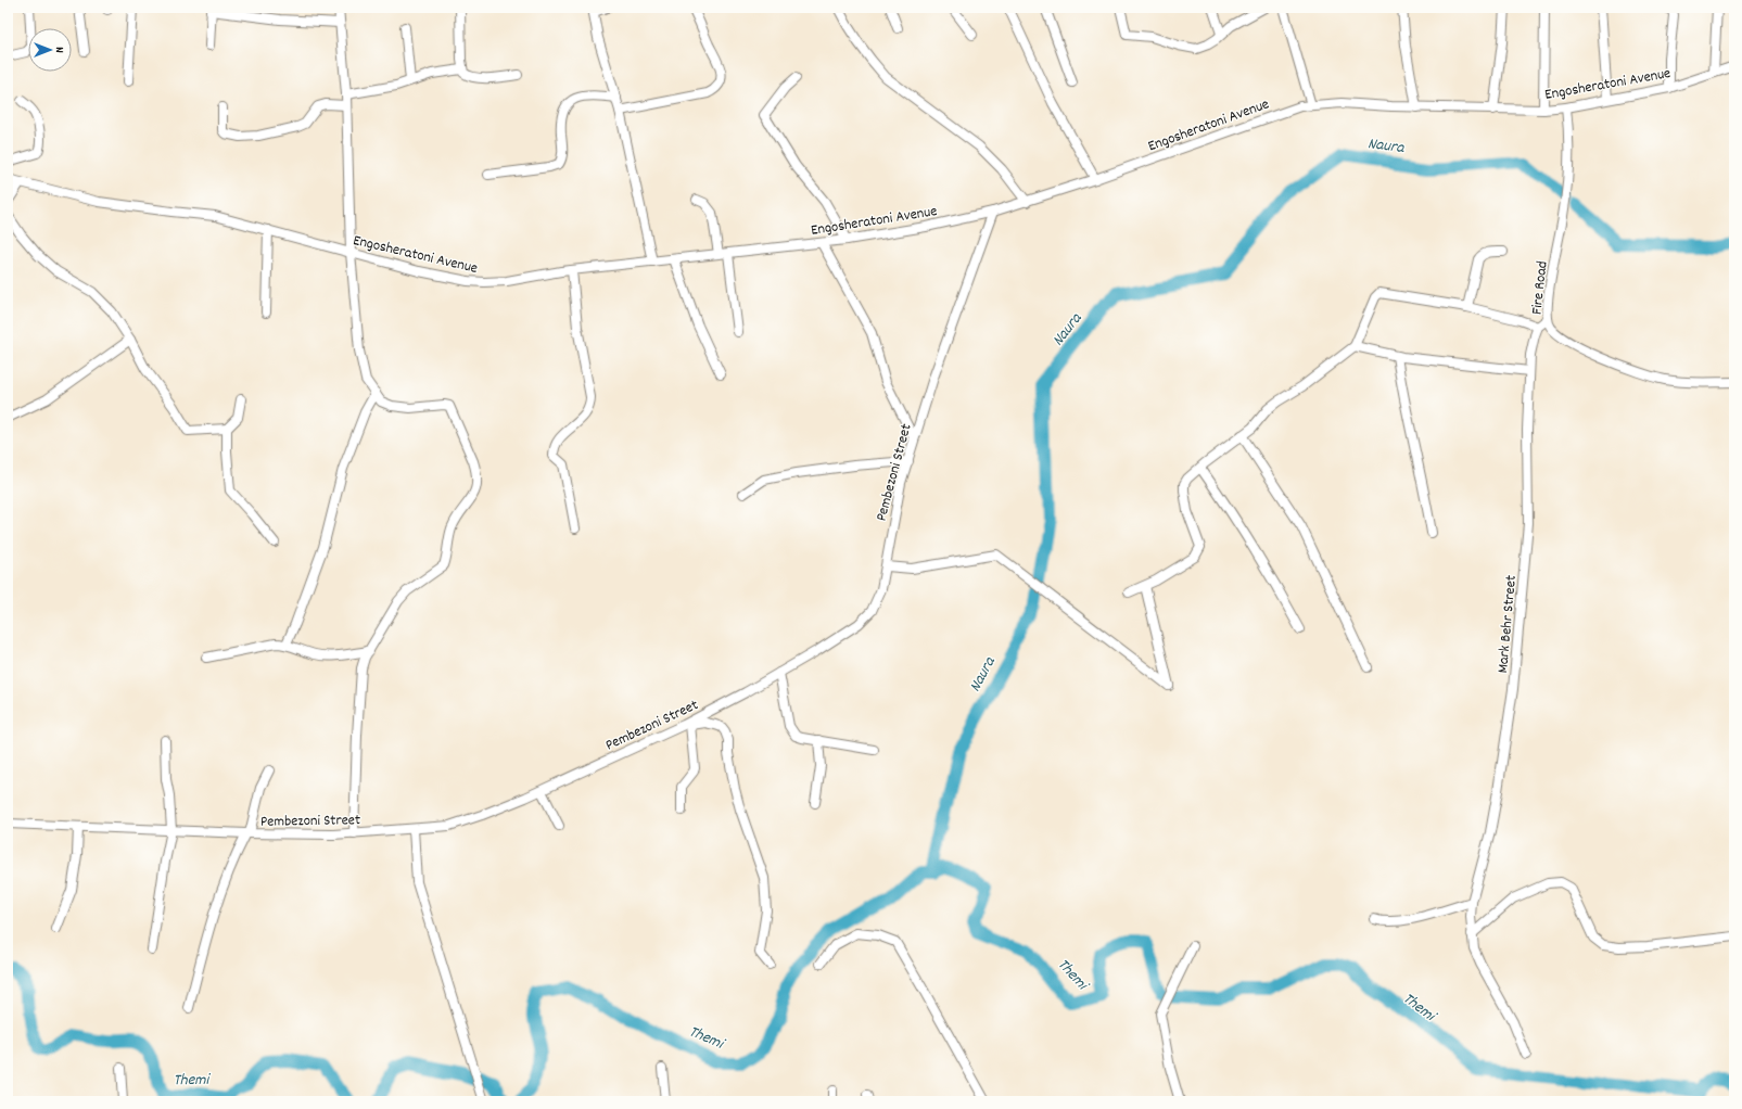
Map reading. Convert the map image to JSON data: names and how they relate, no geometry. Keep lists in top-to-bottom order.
{
  "streets": {
    "street": [
      "Engosheratoni Avenue",
      "Fire Road",
      "Pembezoni Street",
      "Mark Behr Street"
    ]
  },
  "crossings": [
    ["Engosheratoni Avenue", "Fire Road"],
    ["Engosheratoni Avenue", "Pembezoni Street"]
  ],
  "water": ["Naura", "Themi"],
  "north": "right"
}
